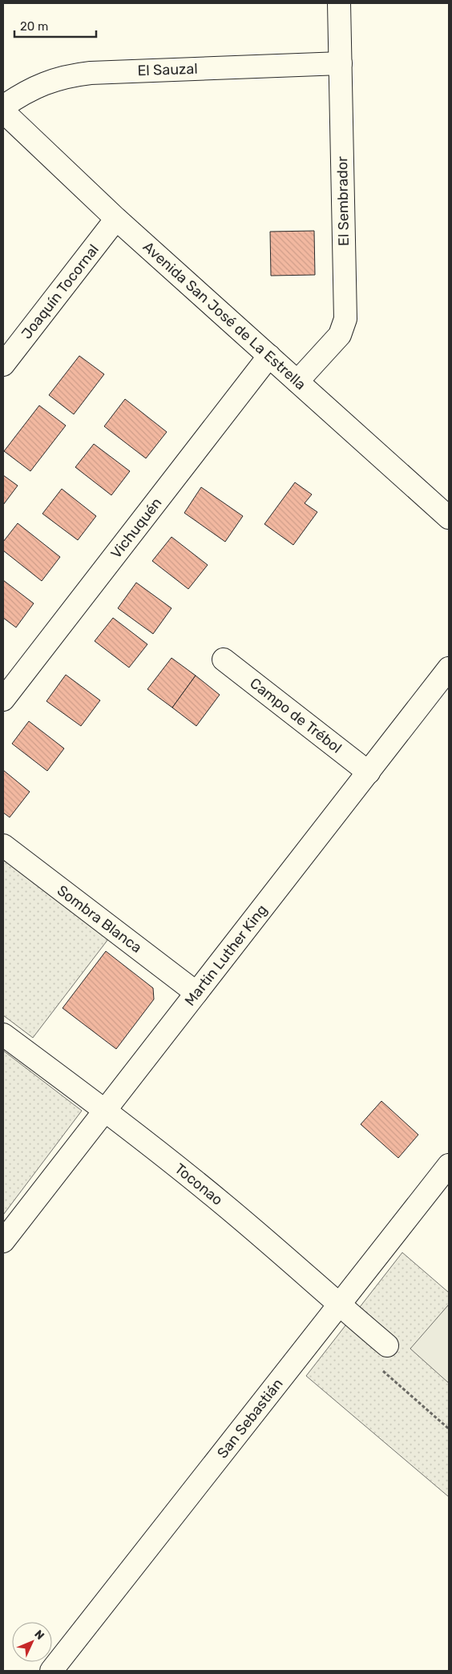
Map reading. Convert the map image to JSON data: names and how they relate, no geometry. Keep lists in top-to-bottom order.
{
  "streets": {
    "street": [
      "El Sauzal",
      "El Sembrador",
      "Joaquín Tocornal",
      "Avenida San José de La Estrella",
      "Vichuquén",
      "Campo de Trébol",
      "Sombra Blanca",
      "Martin Luther King",
      "Toconao",
      "San Sebastián"
    ]
  },
  "crossings": [
    ["El Sauzal", "El Sembrador"],
    ["El Sembrador", "Avenida San José de La Estrella"],
    ["Joaquín Tocornal", "Avenida San José de La Estrella"],
    ["Avenida San José de La Estrella", "Vichuquén"],
    ["Campo de Trébol", "Martin Luther King"],
    ["Sombra Blanca", "Martin Luther King"],
    ["Martin Luther King", "Toconao"],
    ["Toconao", "San Sebastián"]
  ],
  "scale_bar": "20 m",
  "north": "top right"
}
